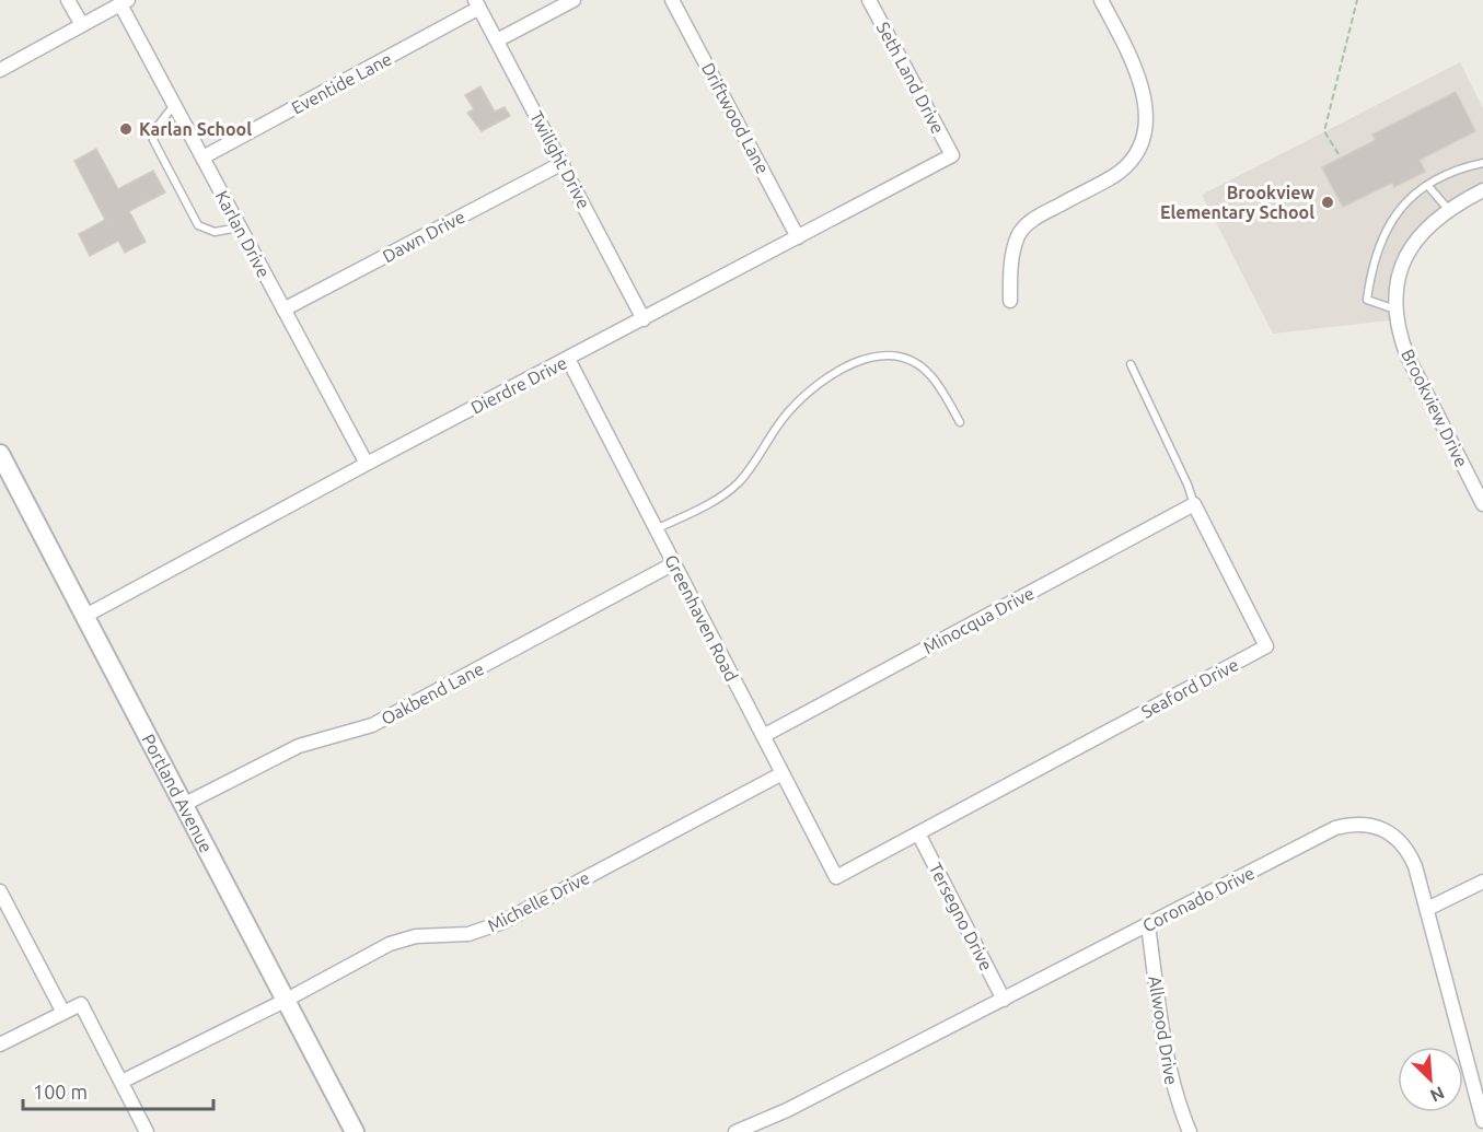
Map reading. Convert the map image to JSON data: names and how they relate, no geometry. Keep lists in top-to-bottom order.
{
  "streets": {
    "main road": ["Portland Avenue"],
    "street": [
      "Seth Land Drive",
      "Eventide Lane",
      "Driftwood Lane",
      "Twilight Drive",
      "Karlan Drive",
      "Dawn Drive",
      "Dierdre Drive",
      "Brookview Drive",
      "Greenhaven Road",
      "Minocqua Drive",
      "Seaford Drive",
      "Oakbend Lane",
      "Coronado Drive",
      "Michelle Drive",
      "Tersegno Drive",
      "Allwood Drive"
    ]
  },
  "crossings": [
    ["Seth Land Drive", "Dierdre Drive"],
    ["Eventide Lane", "Twilight Drive"],
    ["Eventide Lane", "Karlan Drive"],
    ["Driftwood Lane", "Dierdre Drive"],
    ["Twilight Drive", "Dawn Drive"],
    ["Twilight Drive", "Dierdre Drive"],
    ["Karlan Drive", "Dawn Drive"],
    ["Karlan Drive", "Dierdre Drive"],
    ["Dierdre Drive", "Greenhaven Road"],
    ["Dierdre Drive", "Portland Avenue"],
    ["Greenhaven Road", "Minocqua Drive"],
    ["Greenhaven Road", "Seaford Drive"],
    ["Greenhaven Road", "Oakbend Lane"],
    ["Greenhaven Road", "Michelle Drive"],
    ["Minocqua Drive", "Seaford Drive"],
    ["Seaford Drive", "Tersegno Drive"],
    ["Oakbend Lane", "Portland Avenue"],
    ["Portland Avenue", "Michelle Drive"],
    ["Coronado Drive", "Tersegno Drive"],
    ["Coronado Drive", "Allwood Drive"]
  ],
  "places": ["Karlan School", "Brookview Elementary School"],
  "scale_bar": "100 m",
  "north": "bottom right"
}
